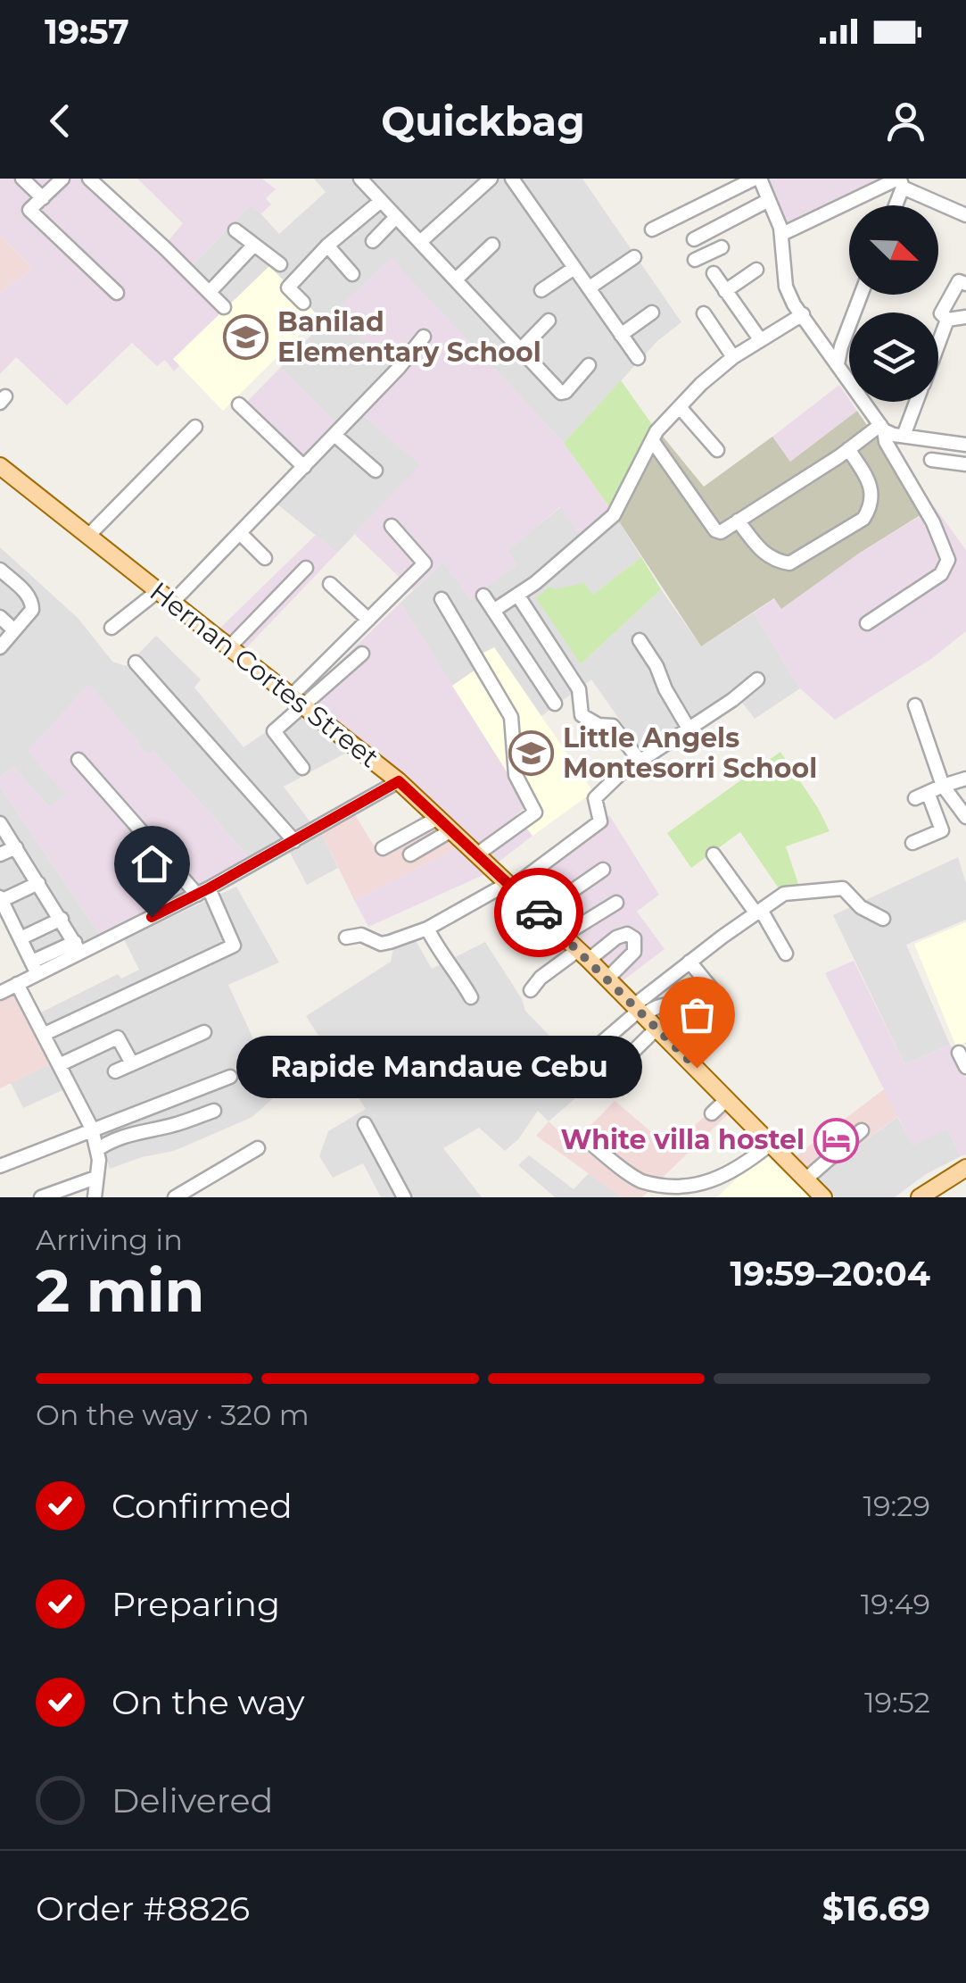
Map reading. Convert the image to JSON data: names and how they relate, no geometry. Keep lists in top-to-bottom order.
{
  "streets": {
    "main road": ["Hernan Cortes Street"]
  },
  "places": {
    "school or university": ["Banilad Elementary School", "Little Angels Montesorri School"],
    "other": ["Rapide Mandaue Cebu"],
    "hotel": ["White villa hostel"]
  },
  "north": "bottom right",
  "page": {
    "status": "19:57",
    "header": "Quickbag",
    "bubble": "Rapide Mandaue Cebu",
    "heading": ["2 min", "Arriving in", "19:59–20:04"],
    "panel": ["Order #8826", "$16.69"],
    "bar": "On the way · 320 m",
    "list": [
      ["Confirmed", "19:29"],
      ["Preparing", "19:49"],
      ["On the way", "19:52"],
      "Delivered"
    ]
  }
}
